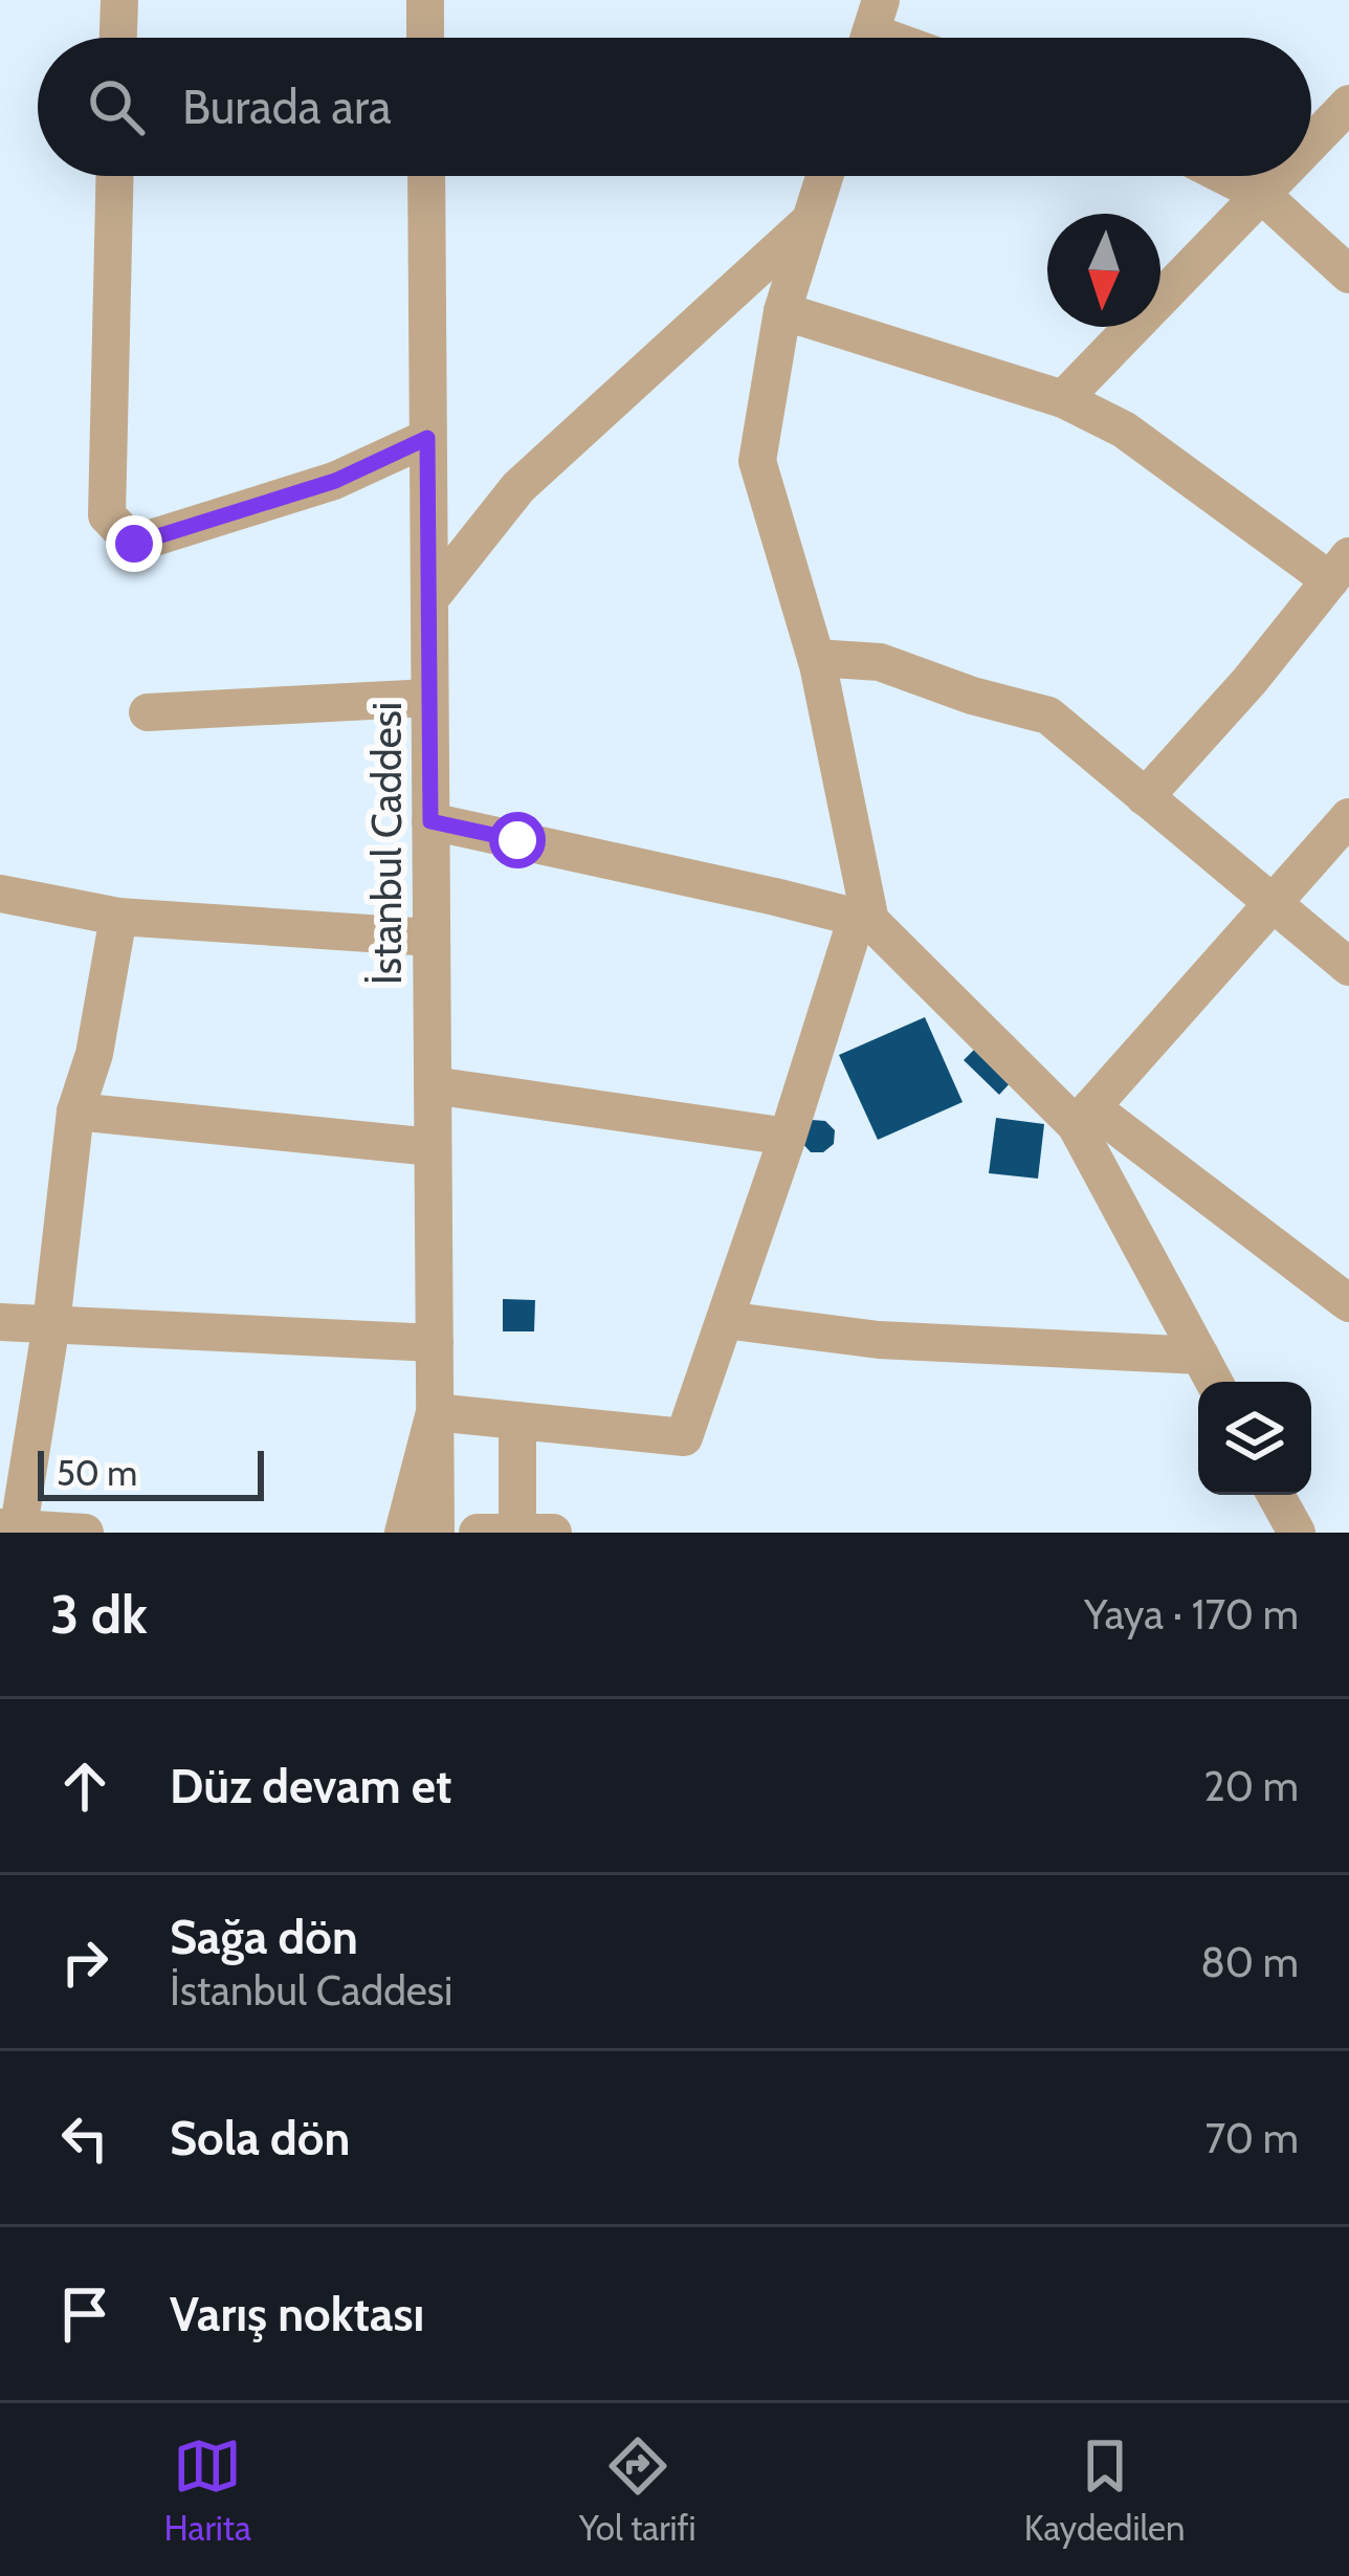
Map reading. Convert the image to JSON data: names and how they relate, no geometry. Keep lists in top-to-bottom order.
{
  "streets": {
    "street": ["İstanbul Caddesi"]
  },
  "scale_bar": "50 m",
  "north": "bottom",
  "page": {
    "search": "Burada ara",
    "scale": "50 m",
    "heading": ["3 dk", "Yaya · 170 m"],
    "list": [
      ["Düz devam et", "20 m"],
      ["Sağa dön", "İstanbul Caddesi", "80 m"],
      ["Sola dön", "70 m"],
      "Varış noktası"
    ],
    "nav": ["Harita", "Yol tarifi", "Kaydedilen"]
  }
}
